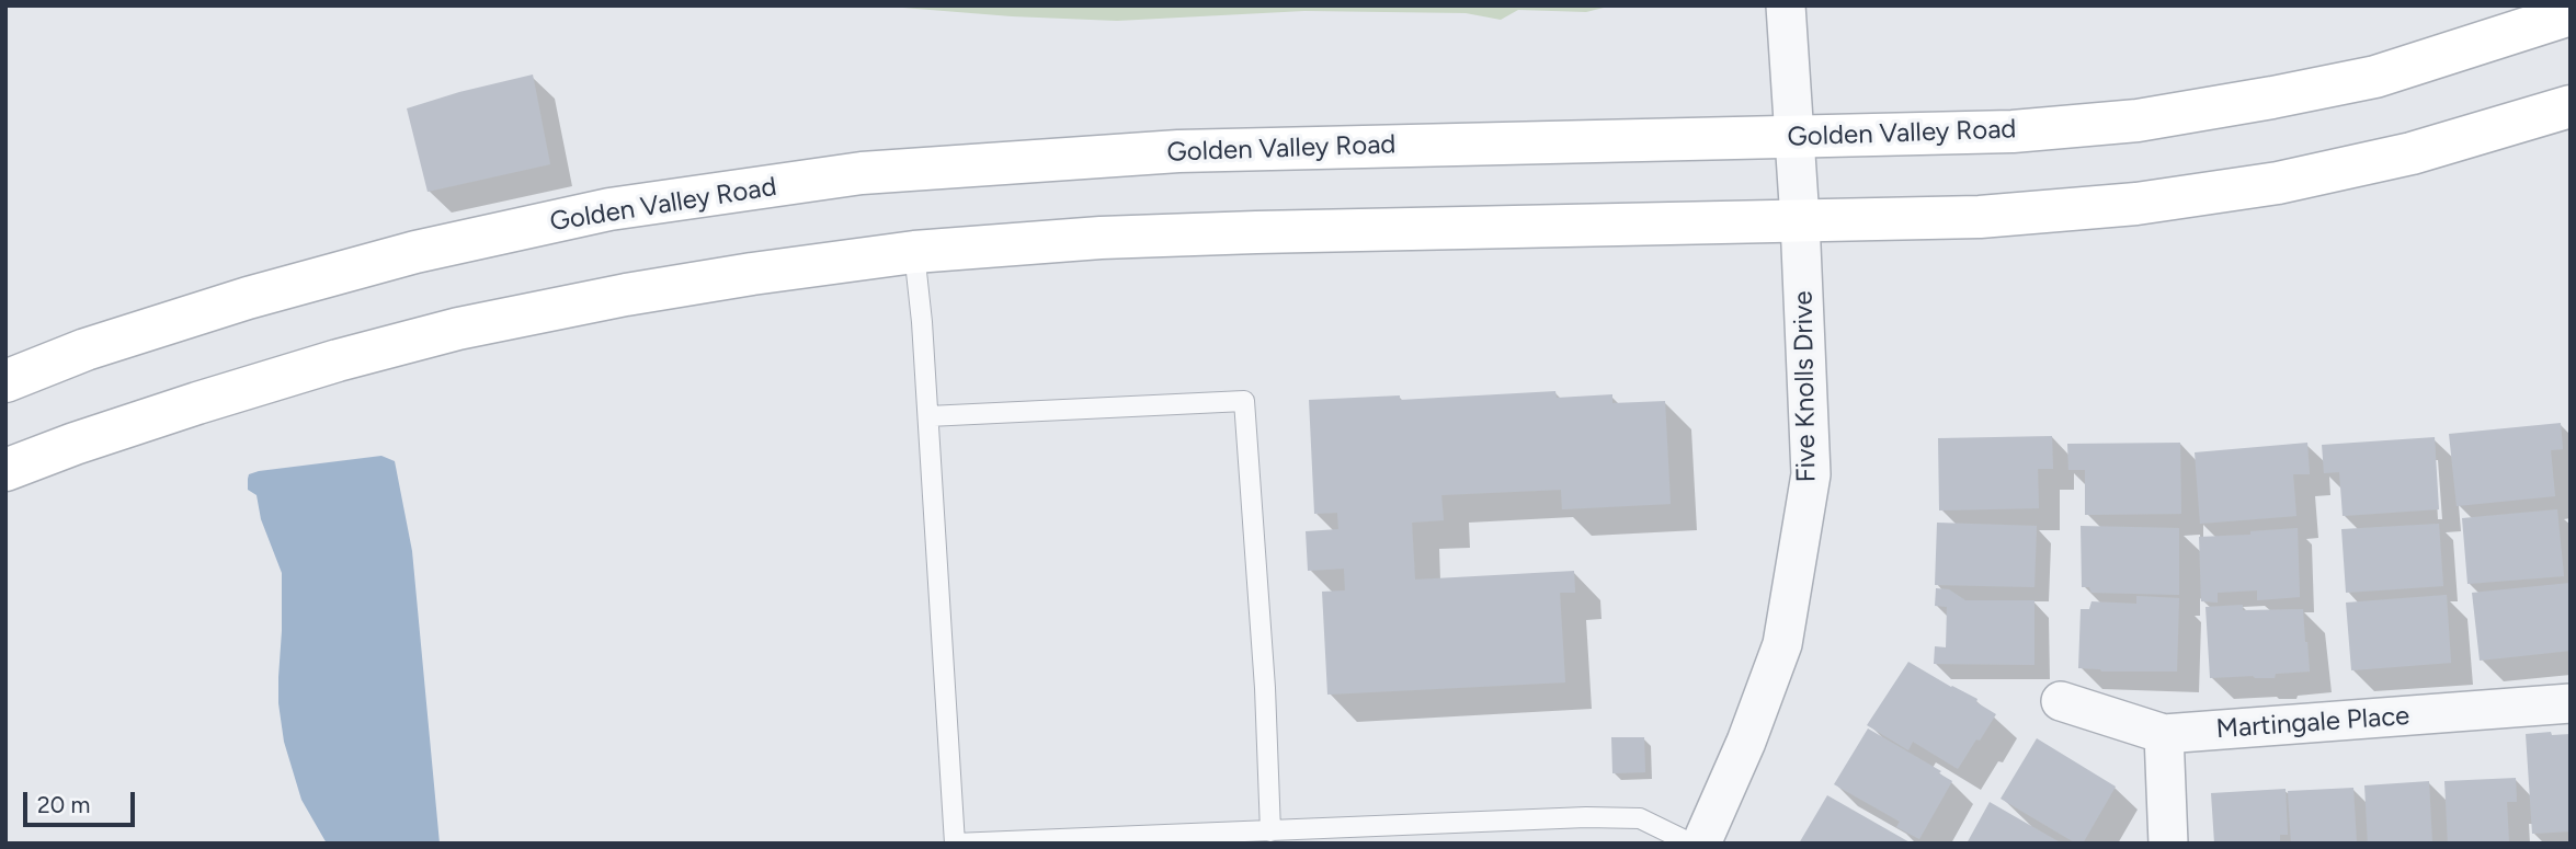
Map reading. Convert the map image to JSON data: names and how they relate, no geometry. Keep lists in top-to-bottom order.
{
  "streets": {
    "main road": ["Golden Valley Road"],
    "street": ["Five Knolls Drive", "Martingale Place"]
  },
  "crossings": [
    ["Golden Valley Road", "Five Knolls Drive"]
  ],
  "scale_bar": "20 m"
}
